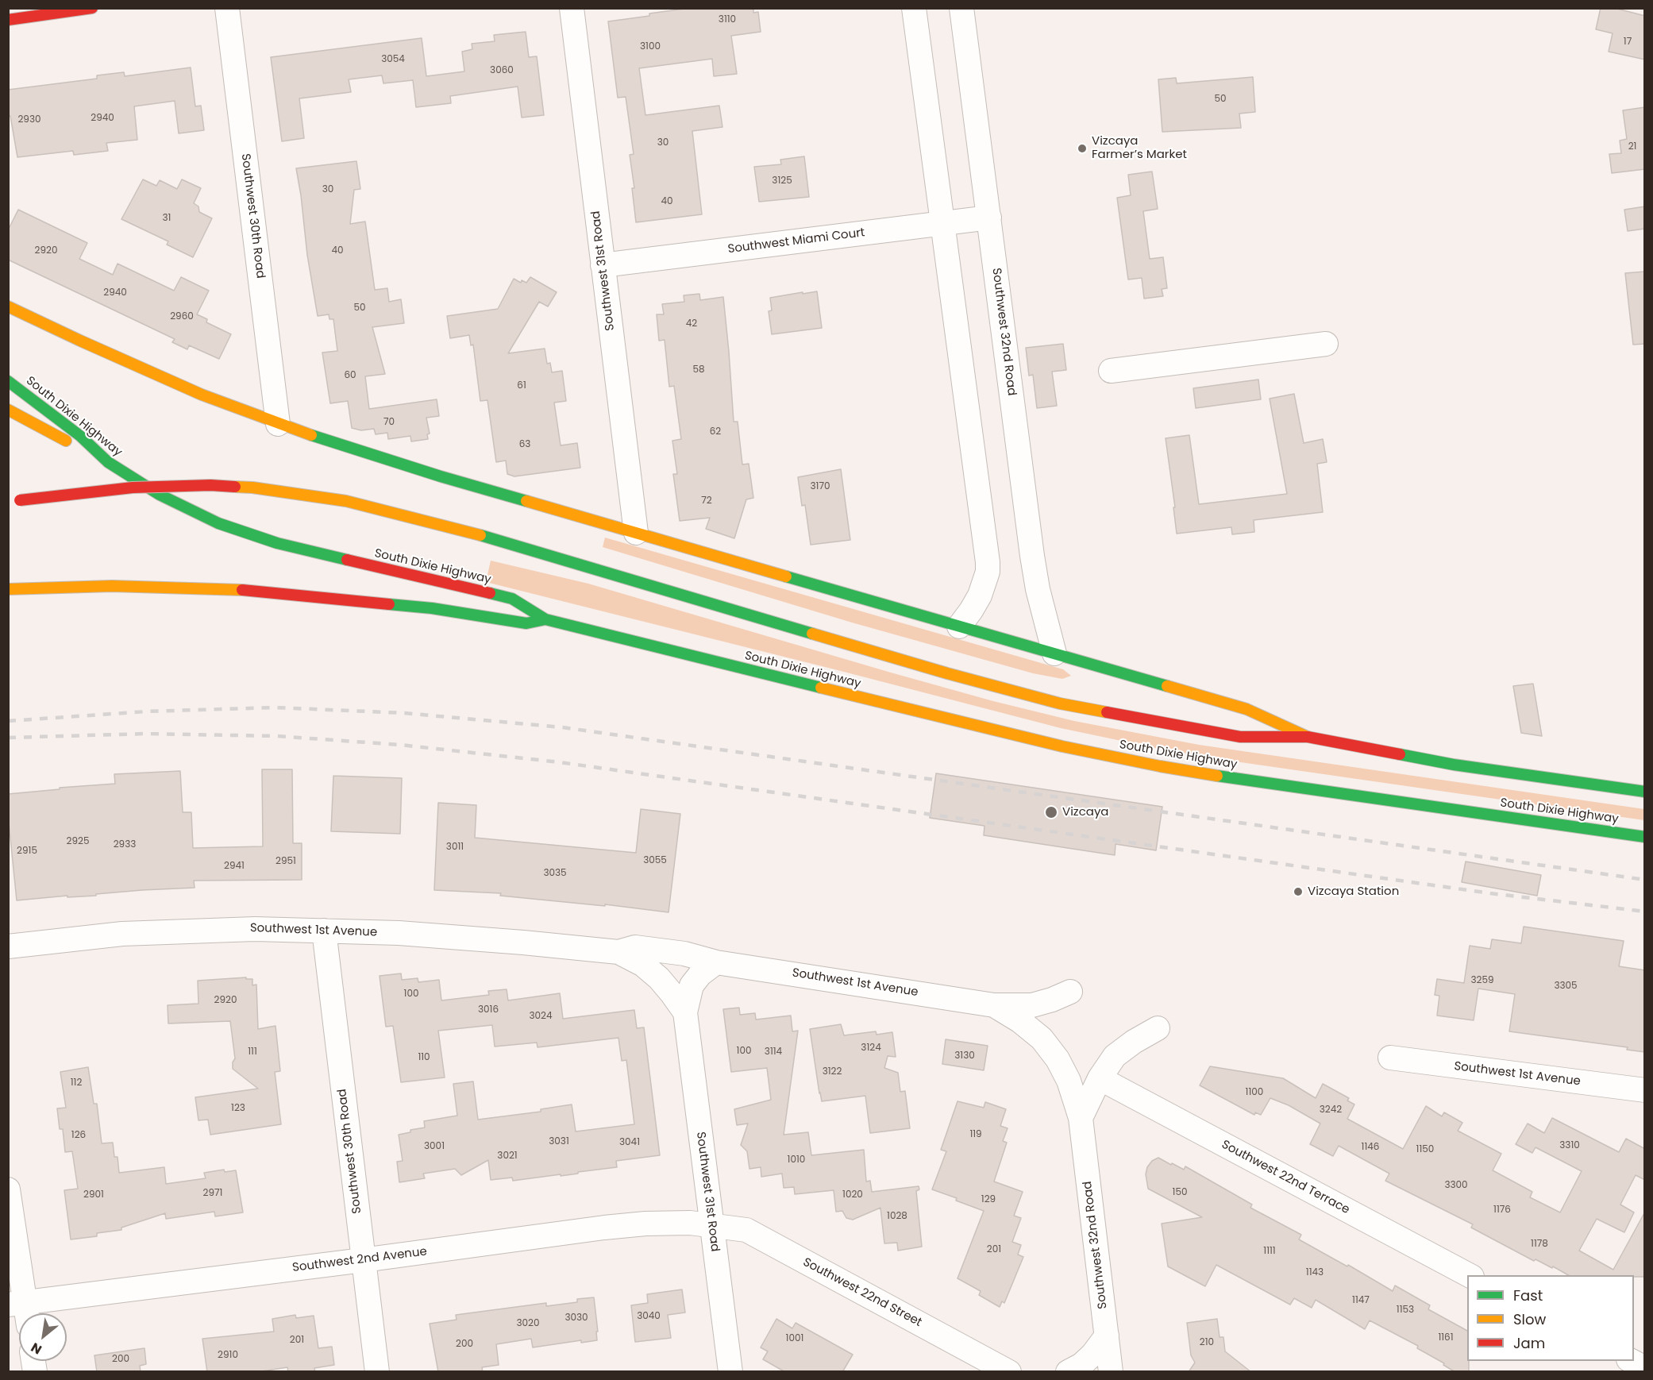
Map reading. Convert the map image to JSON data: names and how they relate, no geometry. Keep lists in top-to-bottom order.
{
  "streets": {
    "main road": ["South Dixie Highway"],
    "street": [
      "Southwest 30th Road",
      "Southwest Miami Court",
      "Southwest 31st Road",
      "Southwest 32nd Road",
      "Southwest 1st Avenue",
      "Southwest 22nd Terrace",
      "Southwest 2nd Avenue",
      "Southwest 22nd Street"
    ]
  },
  "crossings": [
    ["Southwest 30th Road", "Southwest 1st Avenue"],
    ["Southwest 30th Road", "Southwest 2nd Avenue"],
    ["Southwest Miami Court", "Southwest 31st Road"],
    ["Southwest Miami Court", "Southwest 32nd Road"],
    ["Southwest 31st Road", "Southwest 1st Avenue"],
    ["Southwest 31st Road", "Southwest 2nd Avenue"],
    ["Southwest 31st Road", "Southwest 22nd Street"],
    ["Southwest 32nd Road", "Southwest 1st Avenue"],
    ["Southwest 2nd Avenue", "Southwest 22nd Street"]
  ],
  "places": ["Vizcaya Farmer’s Market", "Vizcaya", "Vizcaya Station"],
  "house_numbers": [
    "3110",
    "17",
    "3100",
    "3054",
    "3060",
    "50",
    "2940",
    "2930",
    "30",
    "21",
    "3125",
    "30",
    "40",
    "31",
    "2920",
    "40",
    "2940",
    "50",
    "2960",
    "42",
    "58",
    "60",
    "61",
    "70",
    "62",
    "63",
    "3170",
    "72",
    "2925",
    "2933",
    "3011",
    "2915",
    "3055",
    "2951",
    "2941",
    "3035",
    "3259",
    "3305",
    "100",
    "2920",
    "3016",
    "3024",
    "3124",
    "100",
    "111",
    "3114",
    "3130",
    "110",
    "3122",
    "112",
    "1100",
    "123",
    "3242",
    "119",
    "126",
    "3031",
    "3041",
    "3310",
    "3001",
    "1146",
    "1150",
    "3021",
    "1010",
    "3300",
    "150",
    "2971",
    "2901",
    "1020",
    "129",
    "1176",
    "1028",
    "1178",
    "201",
    "1111",
    "1143",
    "1147",
    "1153",
    "3040",
    "3030",
    "3020",
    "1161",
    "1001",
    "201",
    "210",
    "200",
    "2910",
    "200"
  ],
  "legend": ["Fast", "Slow", "Jam"],
  "north": "bottom left"
}
